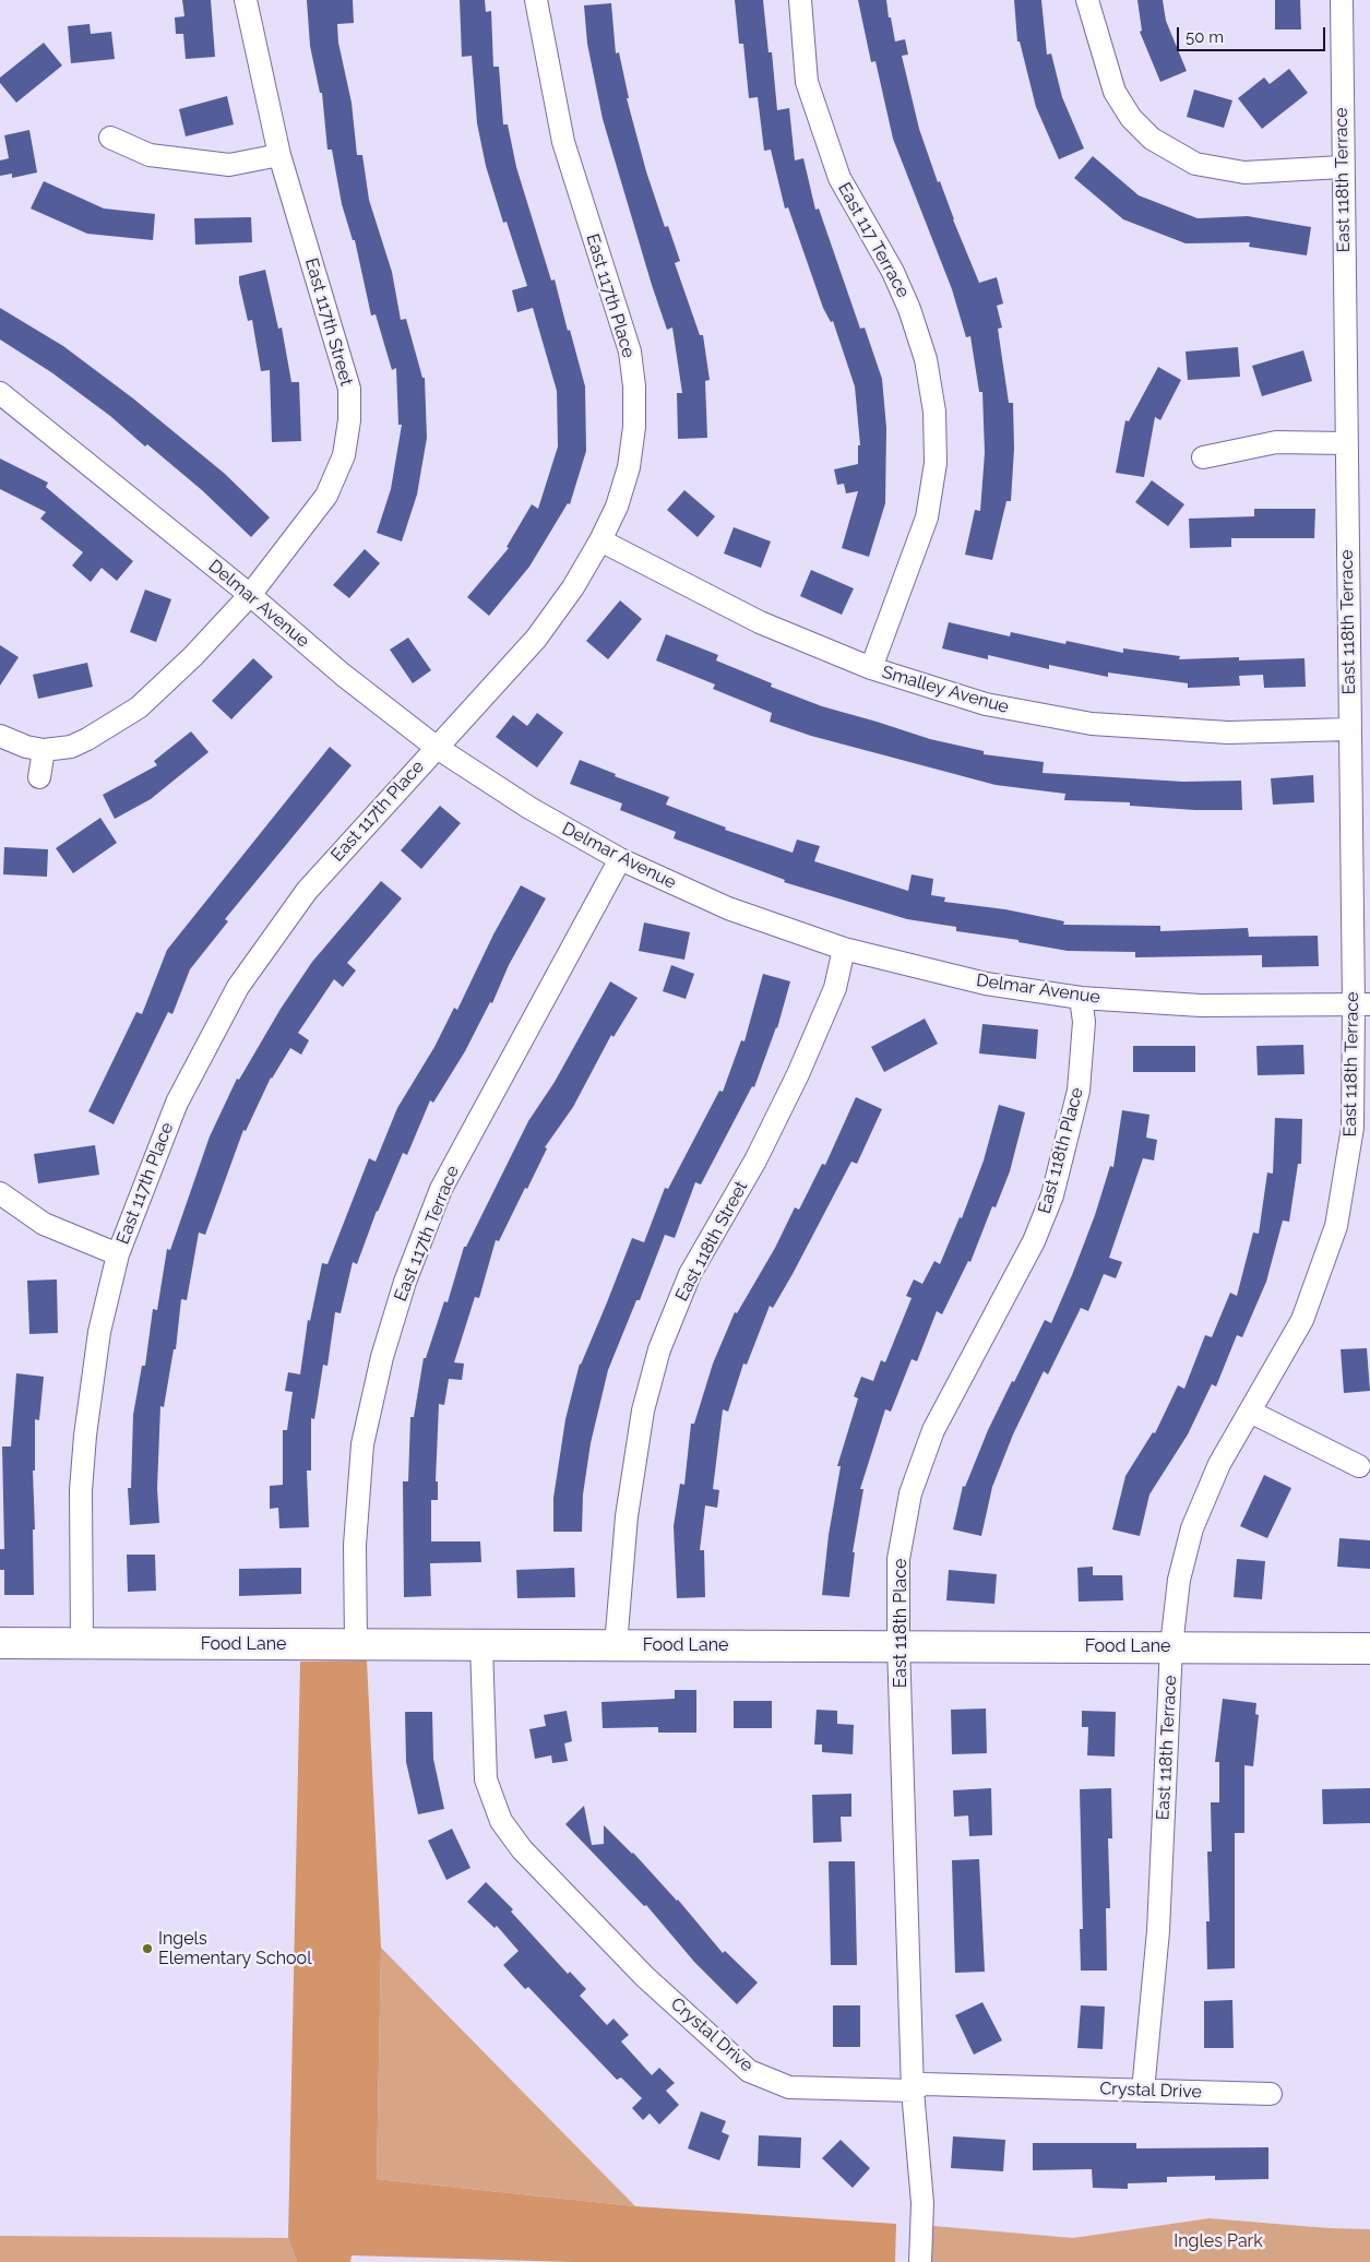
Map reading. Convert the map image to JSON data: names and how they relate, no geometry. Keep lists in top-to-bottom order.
{
  "streets": {
    "street": [
      "East 118th Terrace",
      "East 117 Terrace",
      "East 117th Place",
      "East 117th Street",
      "Delmar Avenue",
      "Smalley Avenue",
      "East 118th Place",
      "East 117th Terrace",
      "East 118th Street",
      "Food Lane",
      "Crystal Drive"
    ]
  },
  "crossings": [
    ["East 118th Terrace", "Delmar Avenue"],
    ["East 118th Terrace", "Smalley Avenue"],
    ["East 118th Terrace", "Food Lane"],
    ["East 118th Terrace", "Crystal Drive"],
    ["East 117 Terrace", "Smalley Avenue"],
    ["East 117th Place", "Delmar Avenue"],
    ["East 117th Place", "Smalley Avenue"],
    ["East 117th Place", "Food Lane"],
    ["East 117th Street", "Delmar Avenue"],
    ["Delmar Avenue", "East 118th Place"],
    ["Delmar Avenue", "East 117th Terrace"],
    ["Delmar Avenue", "East 118th Street"],
    ["East 118th Place", "Food Lane"],
    ["East 118th Place", "Crystal Drive"],
    ["East 117th Terrace", "Food Lane"],
    ["East 118th Street", "Food Lane"],
    ["Food Lane", "Crystal Drive"]
  ],
  "parks": ["Ingles Park"],
  "places": ["Ingels Elementary School"],
  "scale_bar": "50 m"
}
